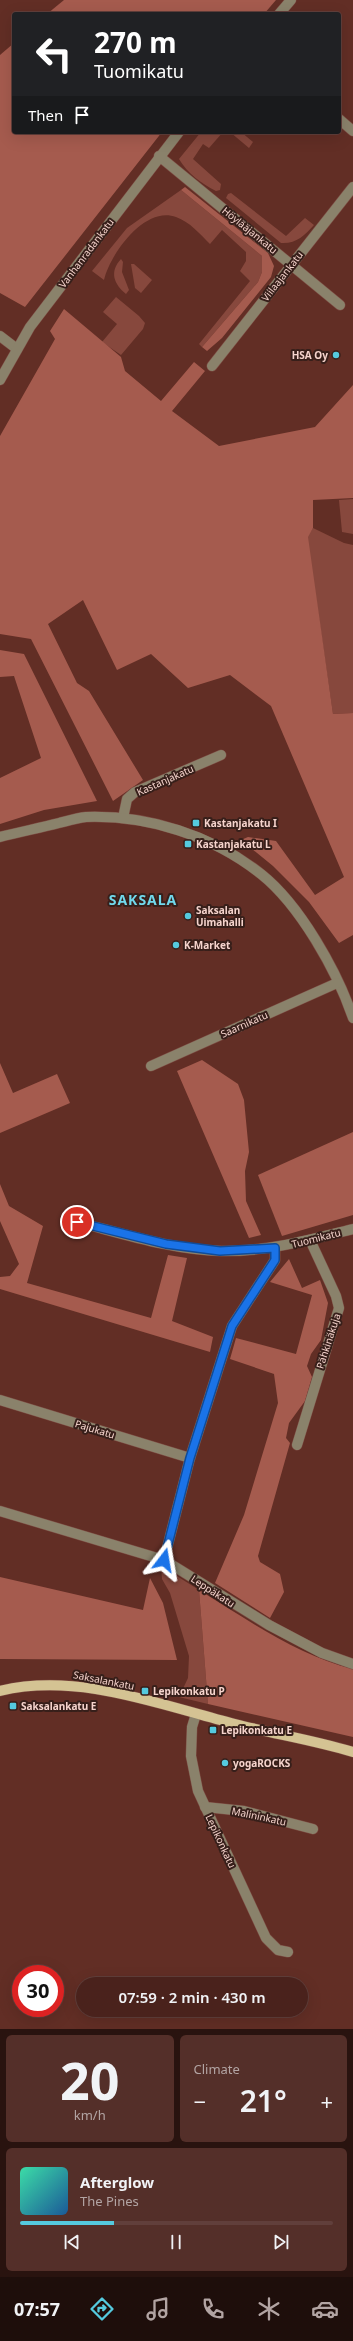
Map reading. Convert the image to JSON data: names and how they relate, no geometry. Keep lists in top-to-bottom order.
{
  "streets": {
    "main road": ["Saksalankatu"],
    "street": [
      "Höylääjankatu",
      "Vanhanradankatu",
      "Viilaajankatu",
      "Kastanjakatu",
      "Saarnikatu",
      "Tuomikatu",
      "Pähkinäkuja",
      "Pajukatu",
      "Leppäkatu",
      "Malininkatu",
      "Lepikonkatu"
    ]
  },
  "crossings": [
    ["Höylääjankatu", "Vanhanradankatu"],
    ["Höylääjankatu", "Viilaajankatu"],
    ["Tuomikatu", "Pähkinäkuja"],
    ["Saksalankatu", "Lepikonkatu"],
    ["Malininkatu", "Lepikonkatu"]
  ],
  "districts": ["SAKSALA"],
  "places": {
    "other": [
      "HSA Oy",
      "Saksalan Uimahalli",
      "K-Market",
      "yogaROCKS"
    ],
    "transit": [
      "Kastanjakatu I",
      "Kastanjakatu L",
      "Lepikonkatu P",
      "Saksalankatu E",
      "Lepikonkatu E"
    ]
  },
  "page": {
    "turn": ["270 m", "Tuomikatu"],
    "then": "Then",
    "limit": "30",
    "trip": "07:59 · 2 min · 430 m",
    "tile": [
      ["20", "km/h"],
      "Climate"
    ],
    "heat": ["−", "21°", "+"],
    "song": ["Afterglow", "The Pines"],
    "tabs": "07:57"
  }
}
